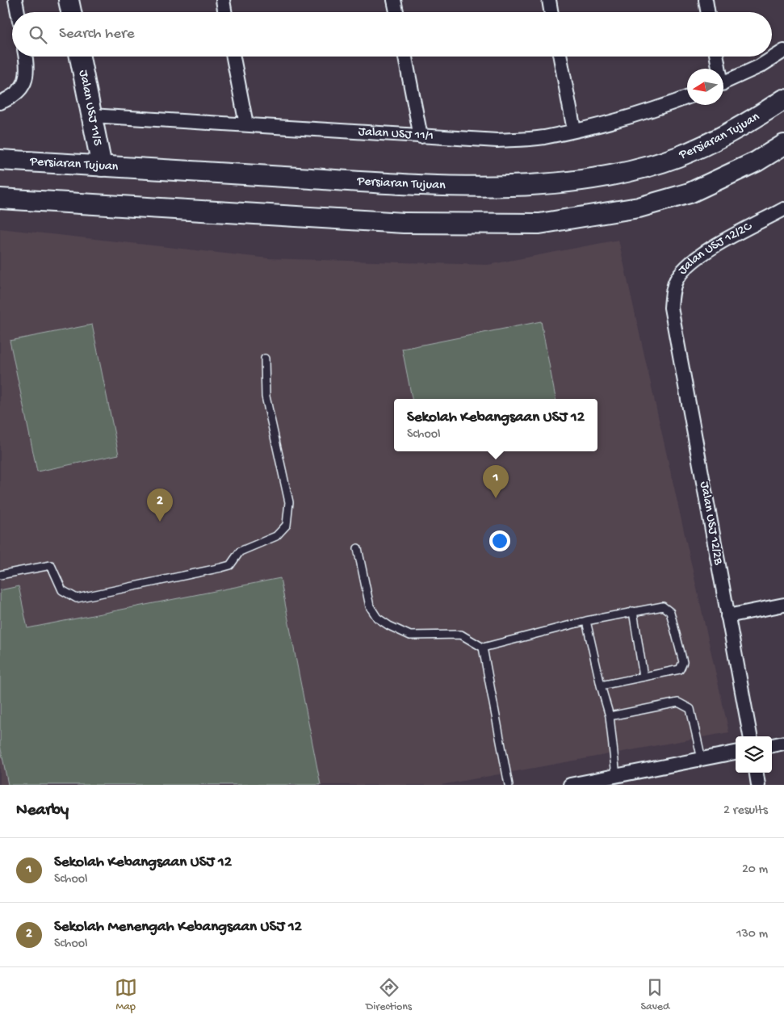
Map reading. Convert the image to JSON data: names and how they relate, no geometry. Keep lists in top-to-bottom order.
{
  "streets": {
    "main road": ["Jalan USJ 11/5", "Persiaran Tujuan"],
    "street": ["Jalan USJ 11/1", "Jalan USJ 12/2C", "Jalan USJ 12/2B"]
  },
  "crossings": [
    ["Jalan USJ 11/5", "Jalan USJ 11/1"],
    ["Jalan USJ 11/5", "Persiaran Tujuan"],
    ["Jalan USJ 12/2C", "Jalan USJ 12/2B"]
  ],
  "north": "left",
  "page": {
    "search": "Search here",
    "popup": ["Sekolah Kebangsaan USJ 12", "School"],
    "pins": ["1", "2"],
    "heading": ["Nearby", "2 results"],
    "list": [
      {
        "mark": "1",
        "name": "Sekolah Kebangsaan USJ 12",
        "note": "School",
        "value": "20 m"
      },
      {
        "mark": "2",
        "name": "Sekolah Menengah Kebangsaan USJ 12",
        "note": "School",
        "value": "130 m"
      }
    ],
    "nav": ["Map", "Directions", "Saved"]
  }
}
